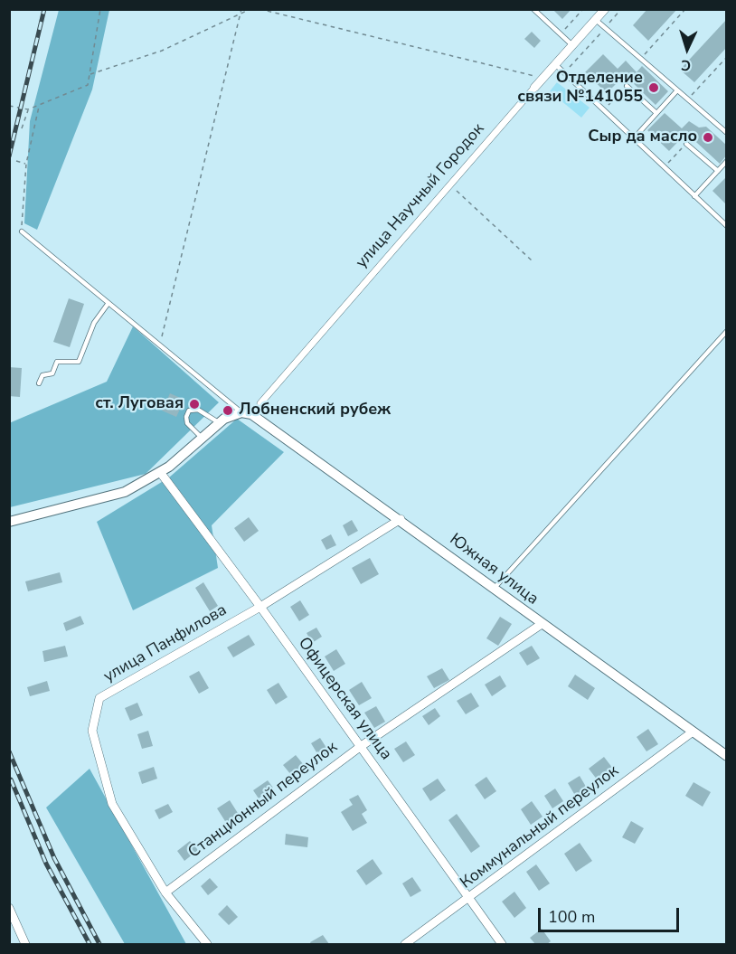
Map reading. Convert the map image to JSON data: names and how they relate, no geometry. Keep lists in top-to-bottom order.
{
  "streets": {
    "street": [
      "улица Научный Городок",
      "Южная улица",
      "улица Панфилова",
      "Офицерская улица",
      "Станционный переулок",
      "Коммунальный переулок"
    ]
  },
  "crossings": [
    ["Южная улица", "улица Панфилова"],
    ["Южная улица", "Станционный переулок"],
    ["Южная улица", "Коммунальный переулок"],
    ["улица Панфилова", "Офицерская улица"],
    ["улица Панфилова", "Станционный переулок"],
    ["Офицерская улица", "Станционный переулок"],
    ["Офицерская улица", "Коммунальный переулок"]
  ],
  "places": [
    "Отделение связи №141055",
    "Сыр да масло",
    "ст. Луговая",
    "Лобненский рубеж"
  ],
  "scale_bar": "100 m",
  "north": "bottom"
}
